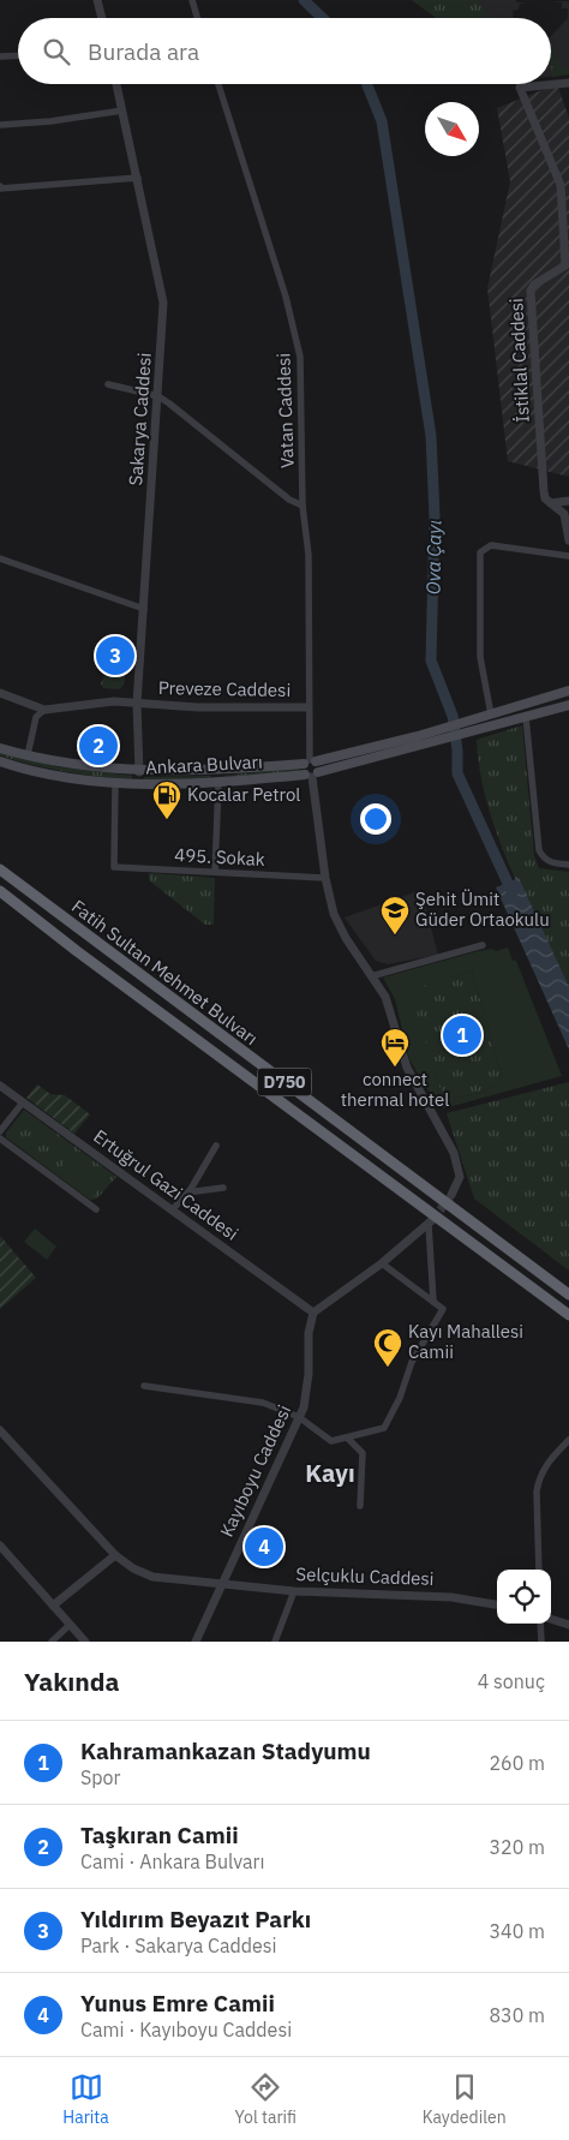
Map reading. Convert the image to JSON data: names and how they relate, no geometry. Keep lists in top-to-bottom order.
{
  "streets": {
    "highway": ["Fatih Sultan Mehmet Bulvarı", "D750"],
    "main road": ["Ankara Bulvarı"],
    "street": [
      "İstiklal Caddesi",
      "Vatan Caddesi",
      "Sakarya Caddesi",
      "Preveze Caddesi",
      "495. Sokak",
      "Ertuğrul Gazi Caddesi",
      "Kayıboyu Caddesi",
      "Selçuklu Caddesi"
    ]
  },
  "crossings": [
    ["Vatan Caddesi", "Preveze Caddesi"],
    ["Vatan Caddesi", "Ankara Bulvarı"],
    ["Sakarya Caddesi", "Preveze Caddesi"],
    ["Sakarya Caddesi", "Ankara Bulvarı"],
    ["Ankara Bulvarı", "495. Sokak"],
    ["Ertuğrul Gazi Caddesi", "Kayıboyu Caddesi"],
    ["Kayıboyu Caddesi", "Selçuklu Caddesi"]
  ],
  "districts": ["Kayı"],
  "water": ["Ova Çayı"],
  "places": {
    "fuel station": ["Kocalar Petrol"],
    "school or university": ["Şehit Ümit Güder Ortaokulu"],
    "hotel": ["connect thermal hotel"],
    "mosque": ["Kayı Mahallesi Camii"]
  },
  "north": "bottom right",
  "page": {
    "search": "Burada ara",
    "pins": [
      "3",
      "2",
      "1",
      "4"
    ],
    "heading": ["Yakında", "4 sonuç"],
    "list": [
      {
        "mark": "1",
        "name": "Kahramankazan Stadyumu",
        "note": "Spor",
        "value": "260 m"
      },
      {
        "mark": "2",
        "name": "Taşkıran Camii",
        "note": "Cami · Ankara Bulvarı",
        "value": "320 m"
      },
      {
        "mark": "3",
        "name": "Yıldırım Beyazıt Parkı",
        "note": "Park · Sakarya Caddesi",
        "value": "340 m"
      },
      {
        "mark": "4",
        "name": "Yunus Emre Camii",
        "note": "Cami · Kayıboyu Caddesi",
        "value": "830 m"
      }
    ],
    "nav": ["Harita", "Yol tarifi", "Kaydedilen"]
  }
}
